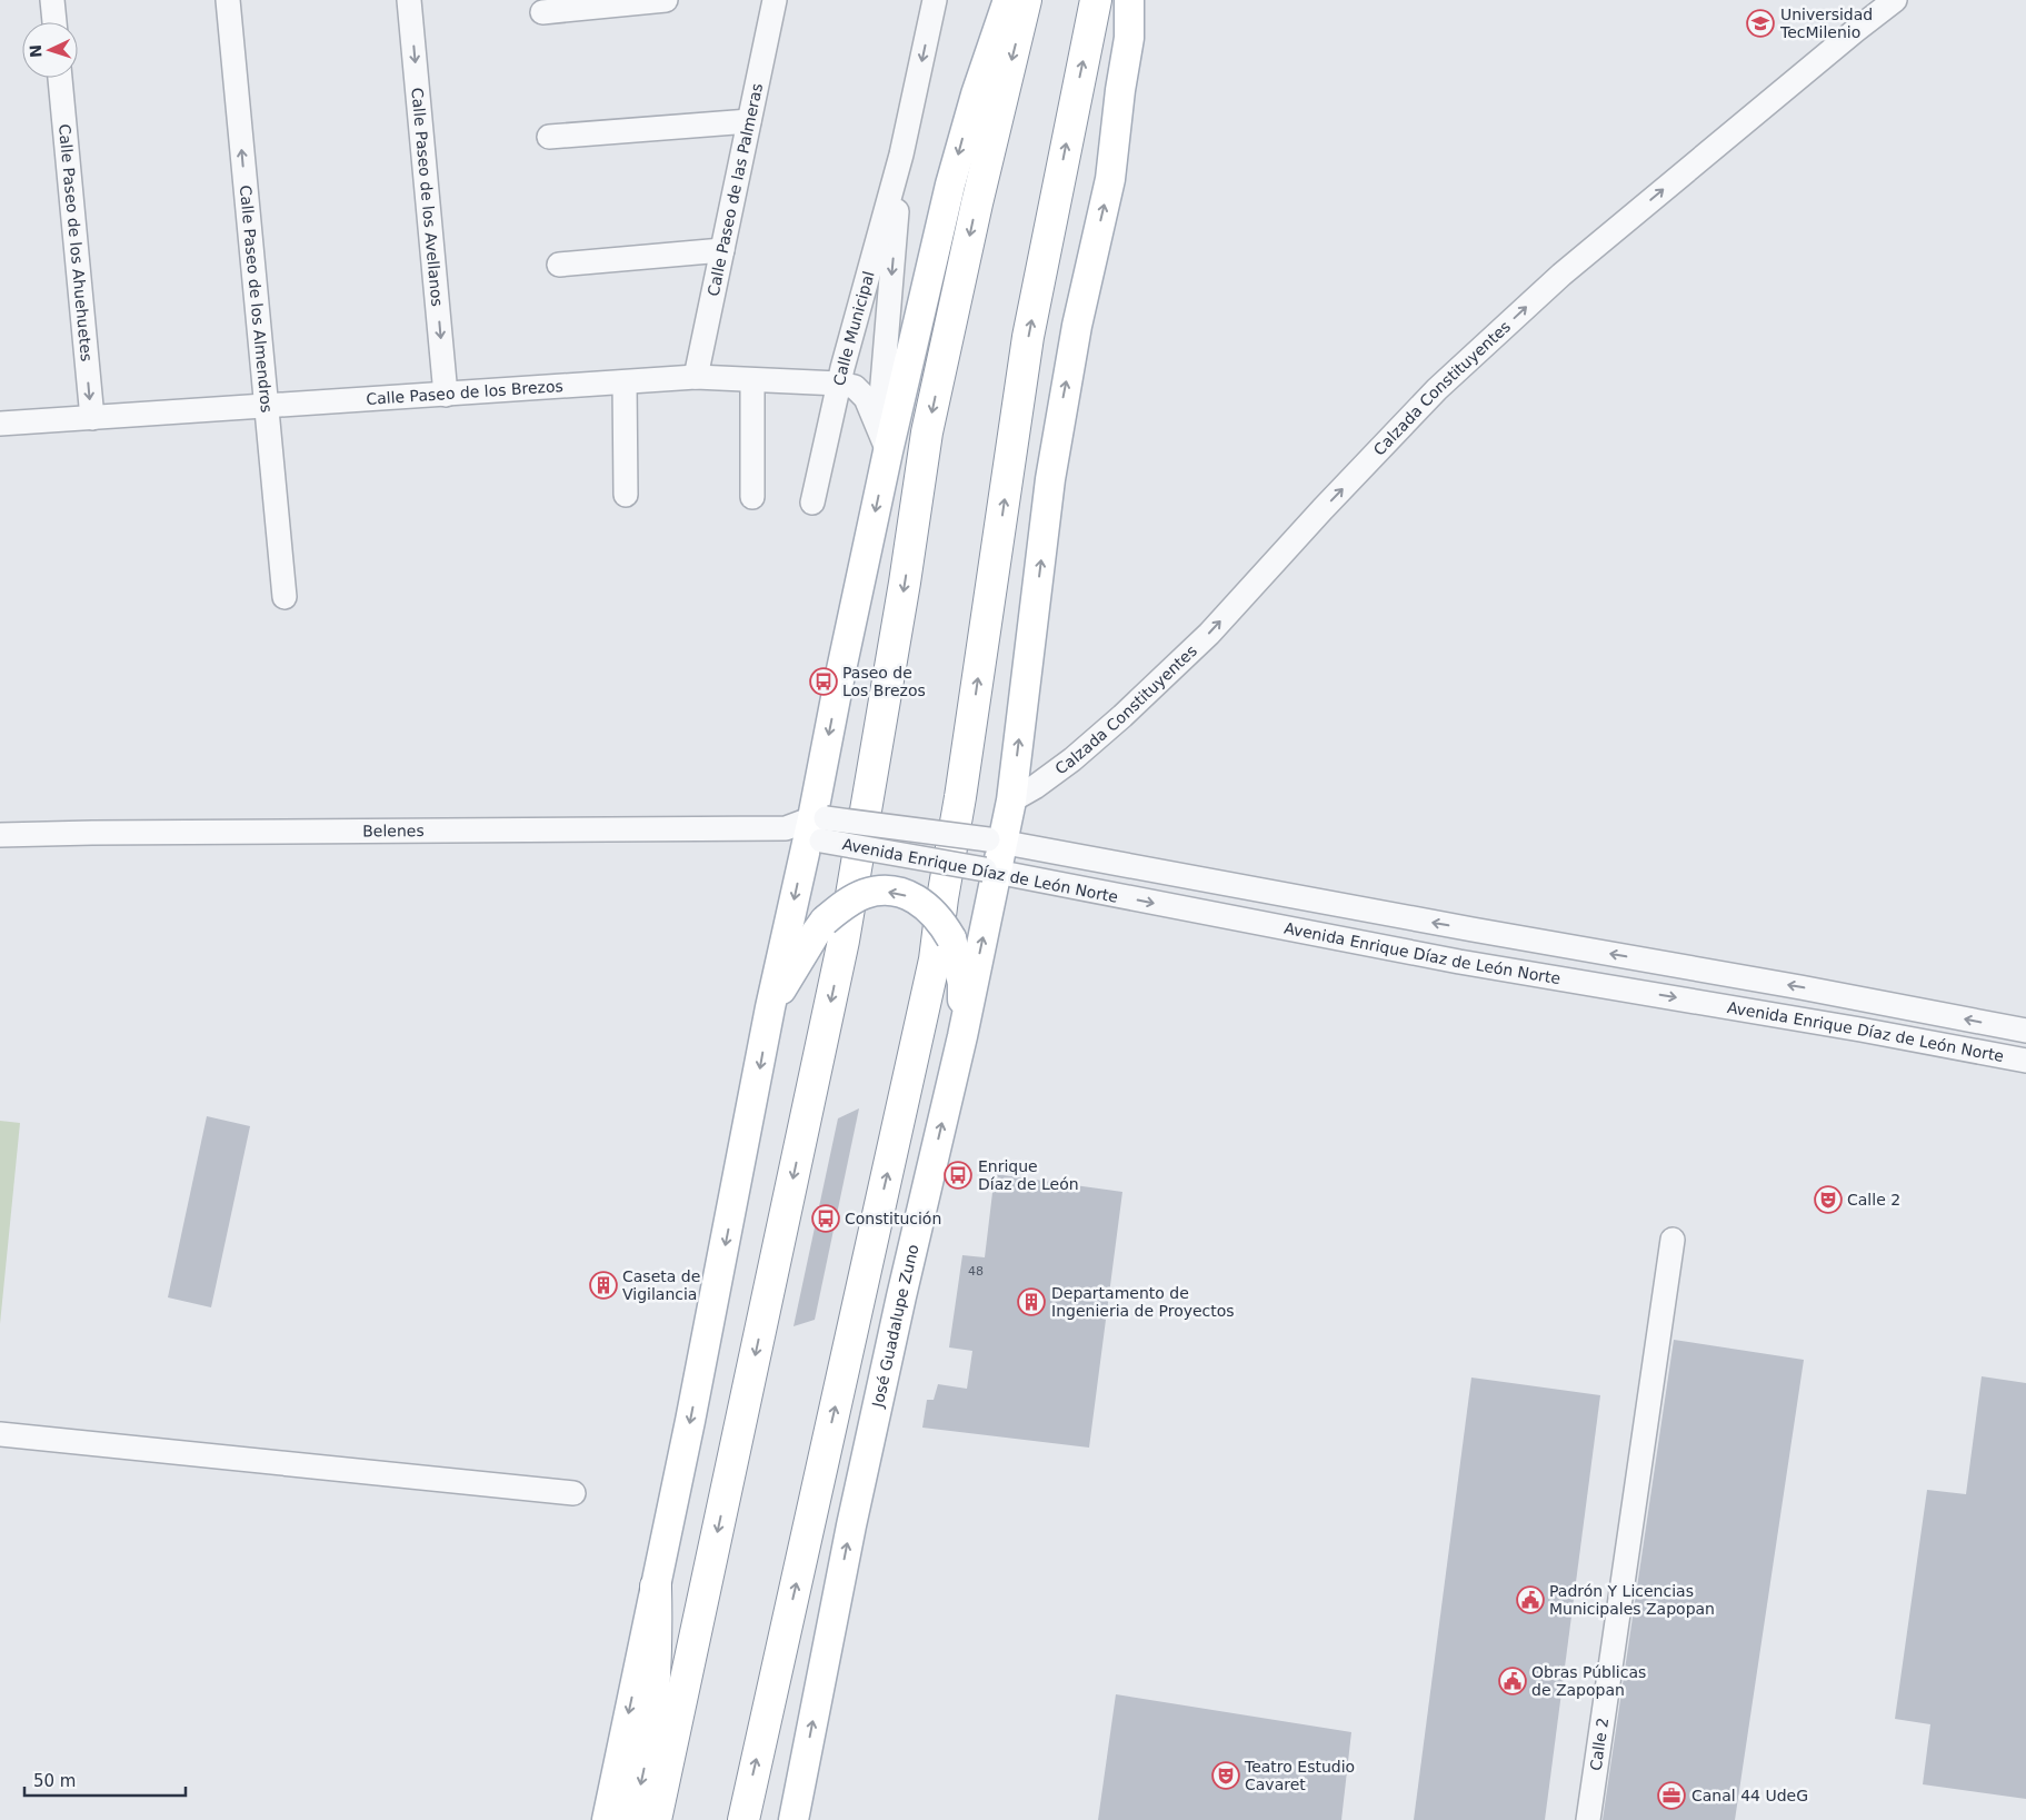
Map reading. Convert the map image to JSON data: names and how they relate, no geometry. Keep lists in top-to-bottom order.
{
  "streets": {
    "main road": ["José Guadalupe Zuno"],
    "street": [
      "Calle Paseo de las Palmeras",
      "Calle Paseo de los Avellanos",
      "Calle Paseo de los Ahuehuetes",
      "Calle Paseo de los Almendros",
      "Calle Municipal",
      "Calzada Constituyentes",
      "Calle Paseo de los Brezos",
      "Belenes",
      "Avenida Enrique Díaz de León Norte",
      "Calle 2"
    ]
  },
  "crossings": [
    ["Calle Paseo de las Palmeras", "Calle Paseo de los Brezos"],
    ["Calle Paseo de los Avellanos", "Calle Paseo de los Brezos"],
    ["Calle Paseo de los Ahuehuetes", "Calle Paseo de los Brezos"],
    ["Calle Paseo de los Almendros", "Calle Paseo de los Brezos"],
    ["Calle Municipal", "Calle Paseo de los Brezos"],
    ["Calzada Constituyentes", "José Guadalupe Zuno"],
    ["Belenes", "Avenida Enrique Díaz de León Norte"],
    ["Avenida Enrique Díaz de León Norte", "José Guadalupe Zuno"]
  ],
  "one_way": [
    "Calle Paseo de los Avellanos",
    "Calle Paseo de los Ahuehuetes",
    "Calle Paseo de los Almendros",
    "Calzada Constituyentes"
  ],
  "places": {
    "school or university": ["Universidad TecMilenio"],
    "bus stop": ["Paseo de Los Brezos", "Enrique Díaz de León", "Constitución"],
    "theatre": ["Calle 2", "Teatro Estudio Cavaret"],
    "building": ["Caseta de Vigilancia", "Departamento de Ingenieria de Proyectos"],
    "public building": ["Padrón Y Licencias Municipales Zapopan", "Obras Públicas de Zapopan"],
    "office": ["Canal 44 UdeG"]
  },
  "house_numbers": ["48"],
  "scale_bar": "50 m",
  "north": "left"
}
